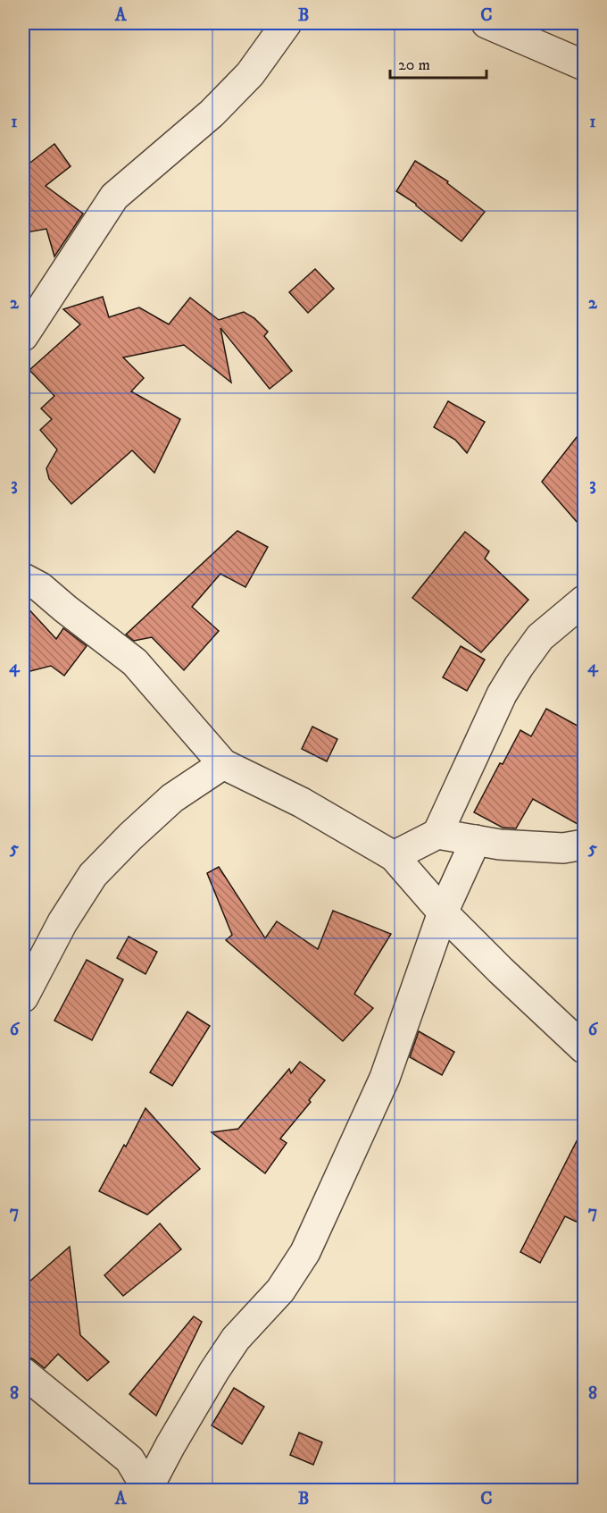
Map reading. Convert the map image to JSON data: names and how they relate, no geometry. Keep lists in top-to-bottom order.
{
  "scale_bar": "20 m",
  "grid": {
    "columns": ["A", "B", "C"],
    "rows": [
      "1",
      "2",
      "3",
      "4",
      "5",
      "6",
      "7",
      "8"
    ]
  }
}
